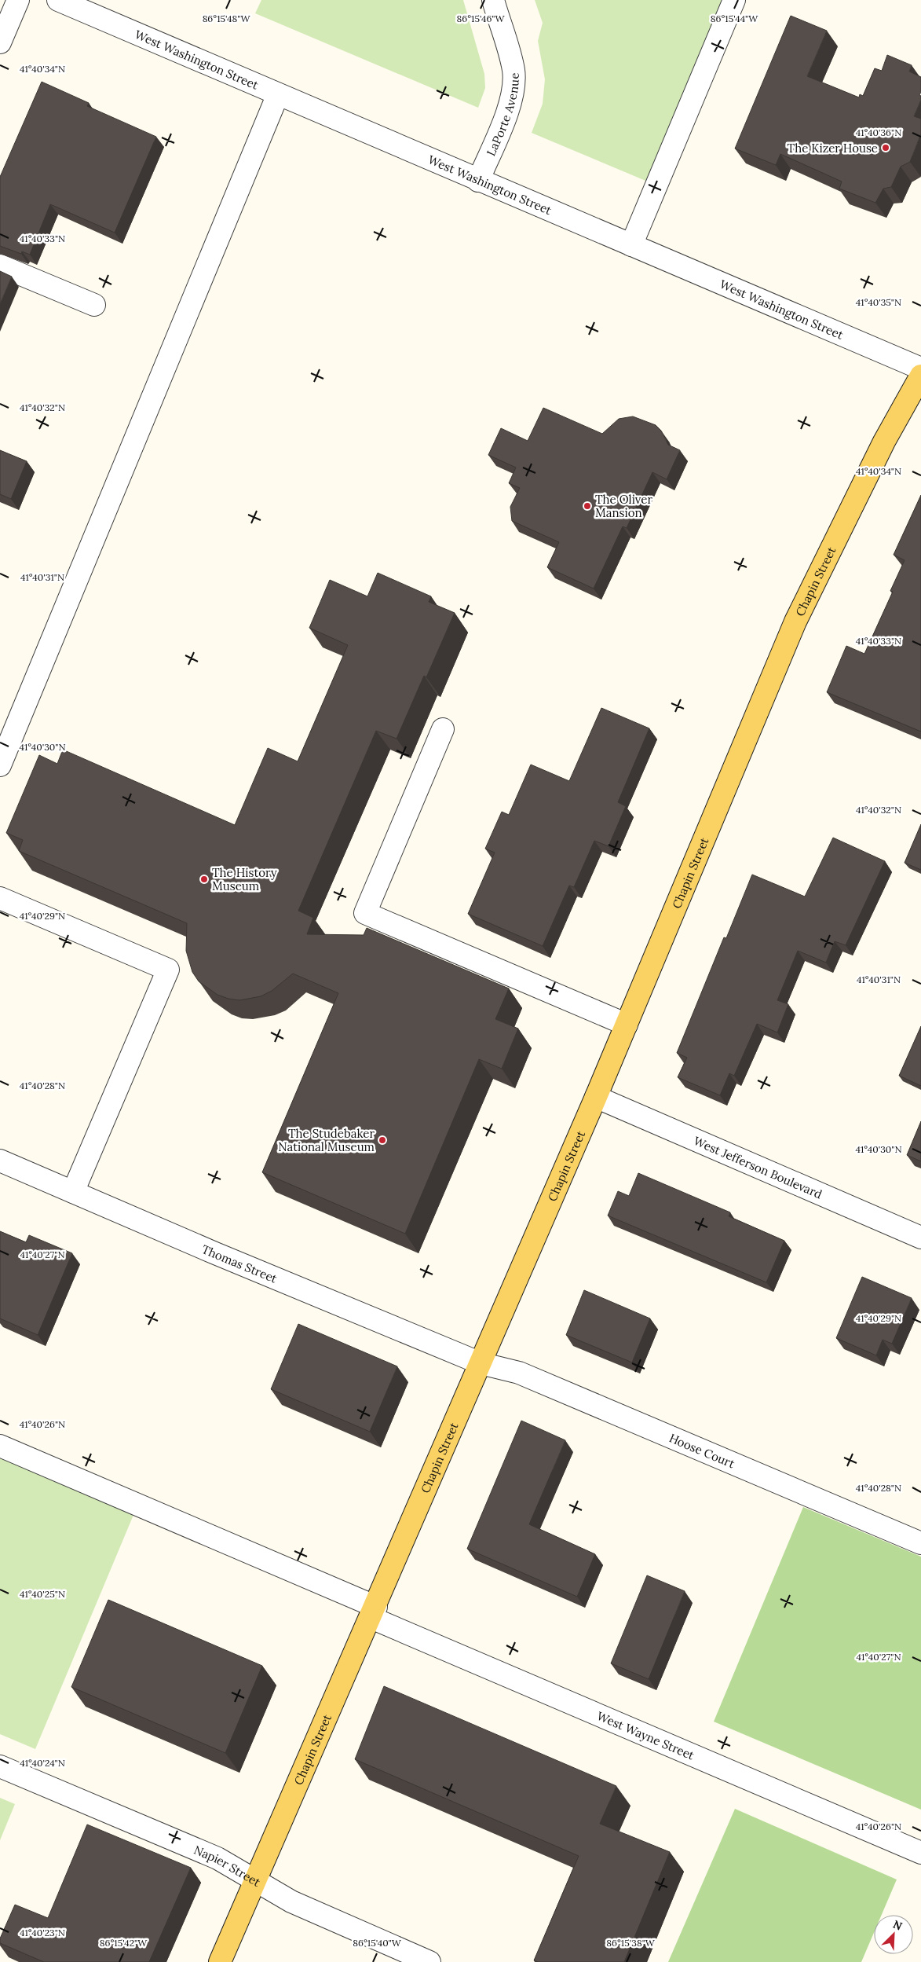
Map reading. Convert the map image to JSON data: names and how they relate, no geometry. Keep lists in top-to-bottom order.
{
  "streets": {
    "main road": ["Chapin Street"],
    "street": [
      "West Washington Street",
      "LaPorte Avenue",
      "West Jefferson Boulevard",
      "Thomas Street",
      "Hoose Court",
      "West Wayne Street",
      "Napier Street"
    ]
  },
  "crossings": [
    ["West Washington Street", "LaPorte Avenue"],
    ["Chapin Street", "West Jefferson Boulevard"],
    ["Chapin Street", "Thomas Street"],
    ["Chapin Street", "Hoose Court"],
    ["Chapin Street", "West Wayne Street"],
    ["Chapin Street", "Napier Street"],
    ["Thomas Street", "Hoose Court"]
  ],
  "places": [
    "The Kizer House",
    "The Oliver Mansion",
    "The History Museum",
    "The Studebaker National Museum"
  ],
  "north": "top right",
  "coordinates": [
    "86°15'48\"W",
    "86°15'44\"W",
    "86°15'46\"W",
    "41°40'34\"N",
    "41°40'36\"N",
    "41°40'33\"N",
    "41°40'35\"N",
    "41°40'32\"N",
    "41°40'31\"N",
    "41°40'30\"N",
    "41°40'29\"N",
    "41°40'28\"N",
    "41°40'27\"N",
    "41°40'26\"N",
    "41°40'25\"N",
    "41°40'24\"N",
    "41°40'23\"N",
    "86°15'42\"W",
    "86°15'40\"W",
    "86°15'38\"W"
  ]
}
